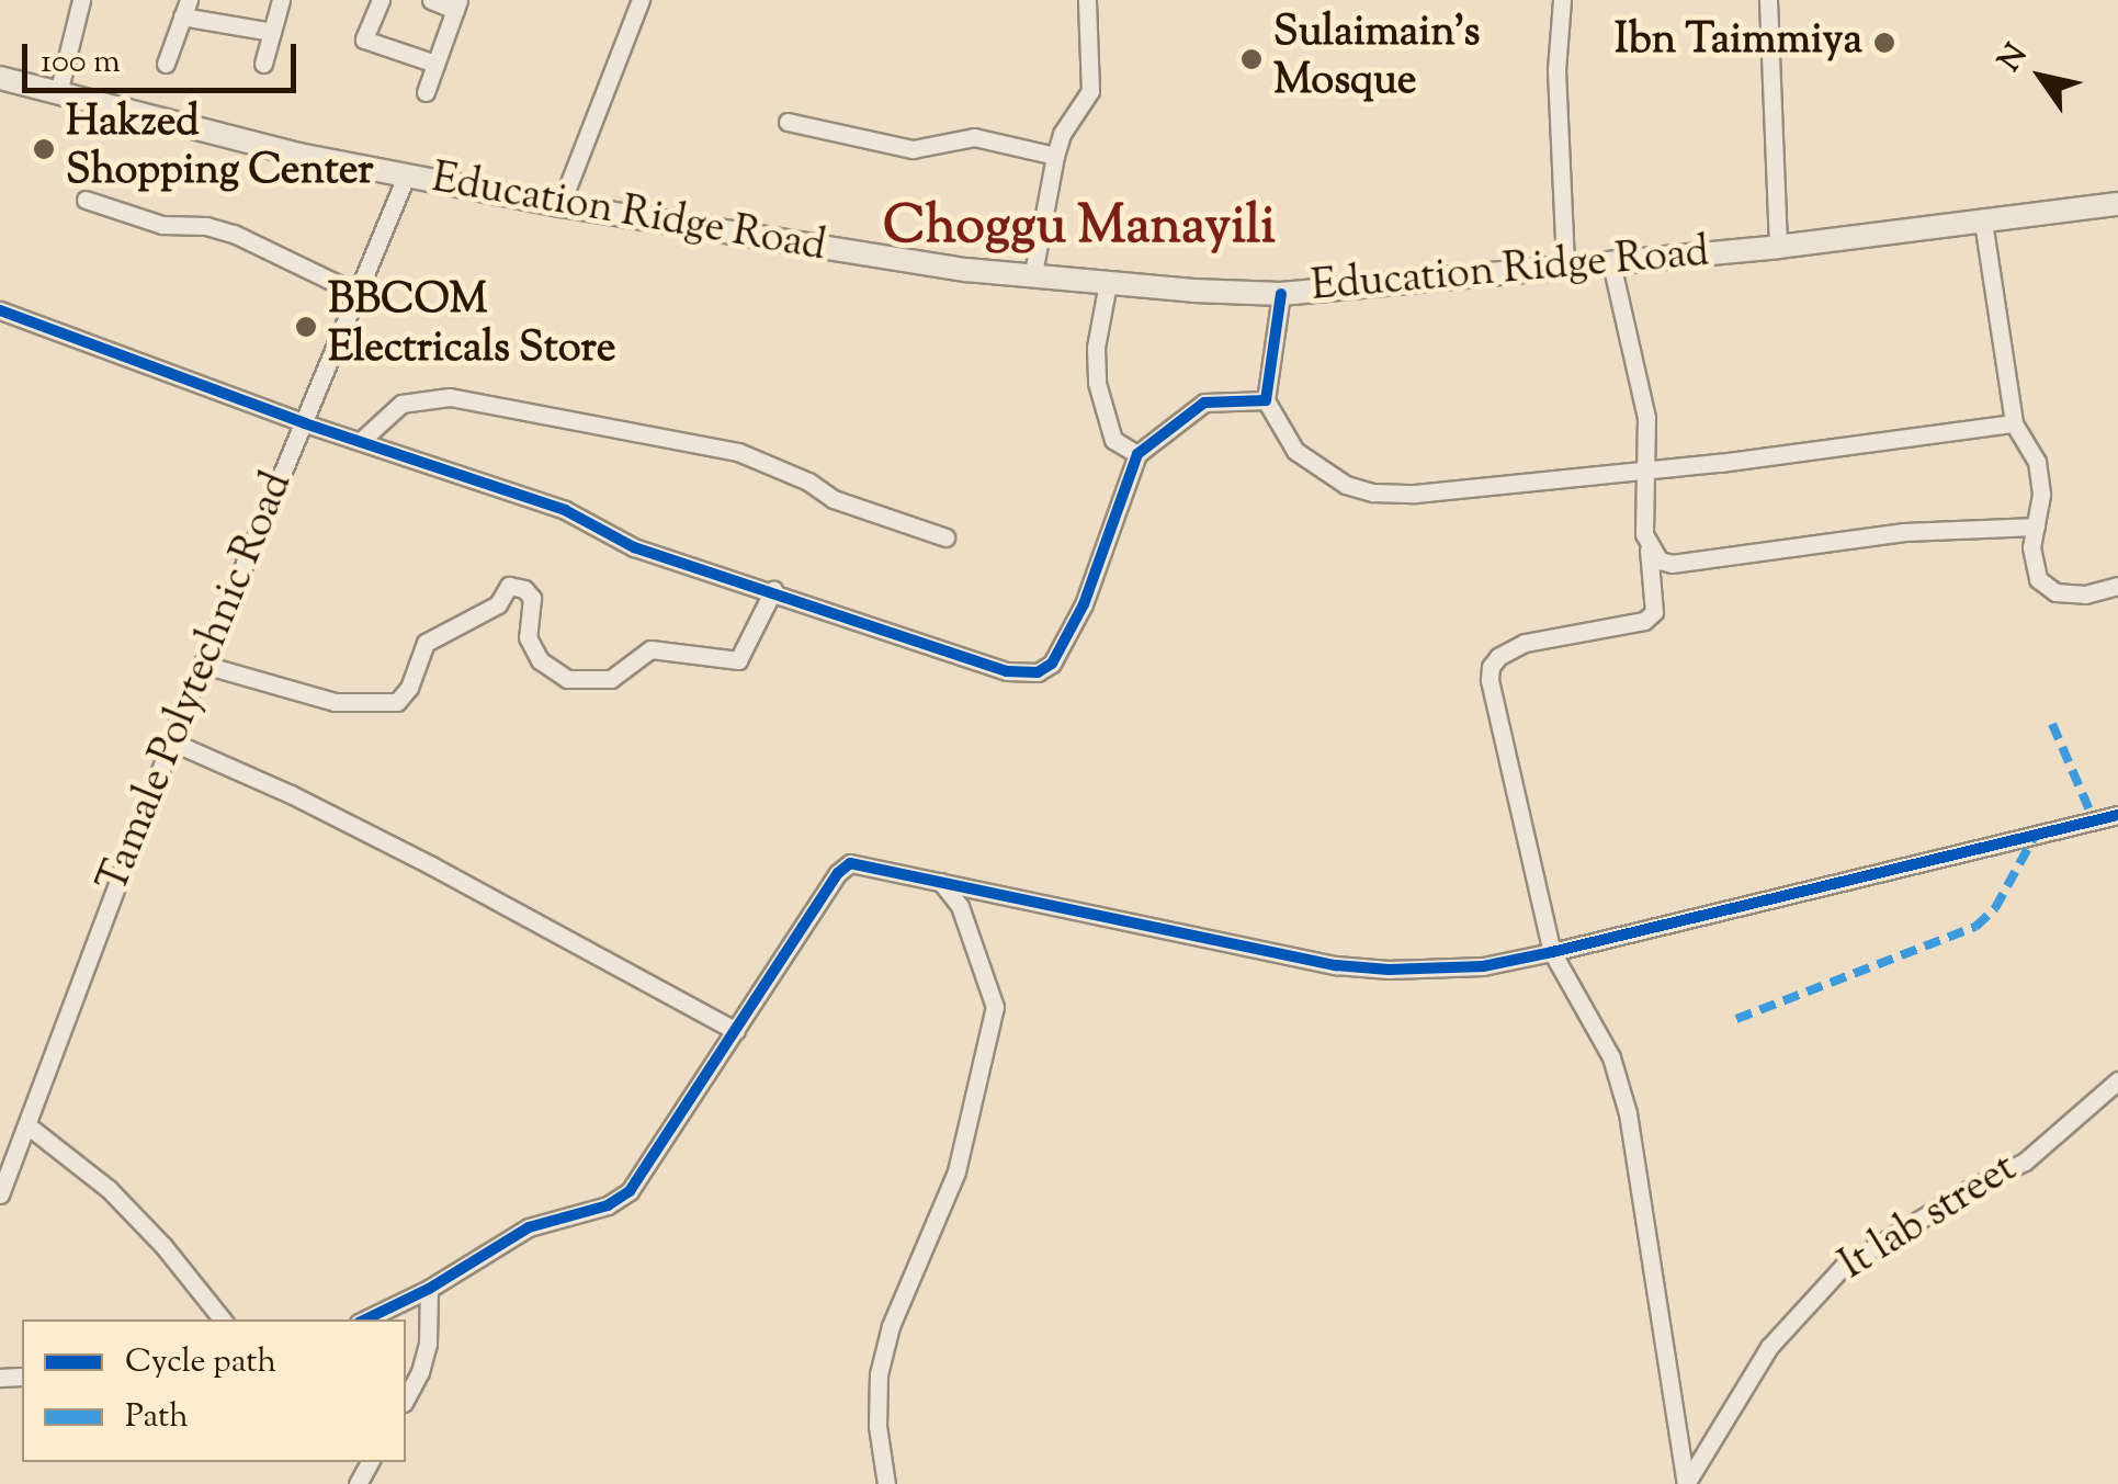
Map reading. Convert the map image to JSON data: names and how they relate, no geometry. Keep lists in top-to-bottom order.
{
  "streets": {
    "main road": ["Education Ridge Road"],
    "street": ["Tamale Polytechnic Road", "It lab street"]
  },
  "crossings": [
    ["Education Ridge Road", "Tamale Polytechnic Road"]
  ],
  "districts": ["Choggu Manayili"],
  "places": [
    "Ibn Taimmiya",
    "Sulaimain's Mosque",
    "Hakzed Shopping Center",
    "BBCOM Electricals Store"
  ],
  "legend": ["Cycle path", "Path"],
  "scale_bar": "100 m",
  "north": "top left"
}
